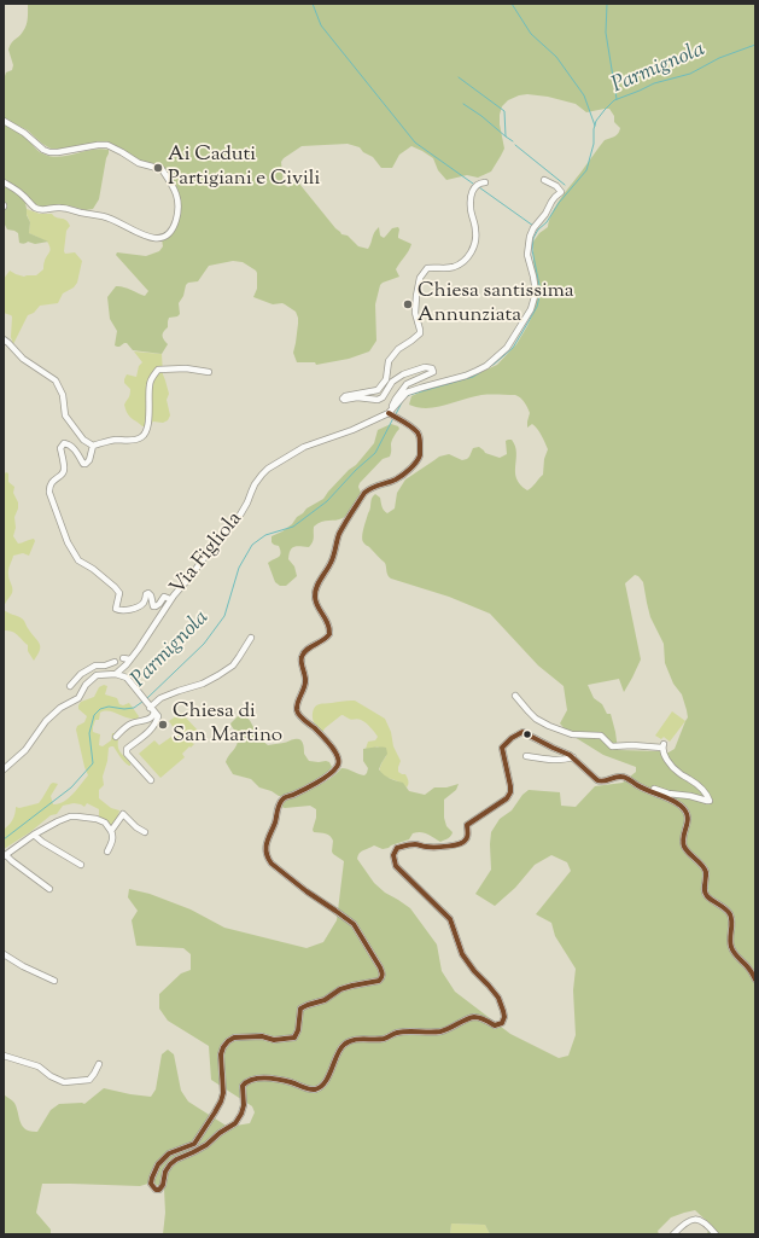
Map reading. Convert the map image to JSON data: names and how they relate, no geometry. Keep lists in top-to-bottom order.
{
  "streets": {
    "street": ["Via Figliola"]
  },
  "water": ["Parmignola"],
  "places": ["Ai Caduti Partigiani e Civili", "Chiesa santissima Annunziata", "Chiesa di San Martino"]
}
